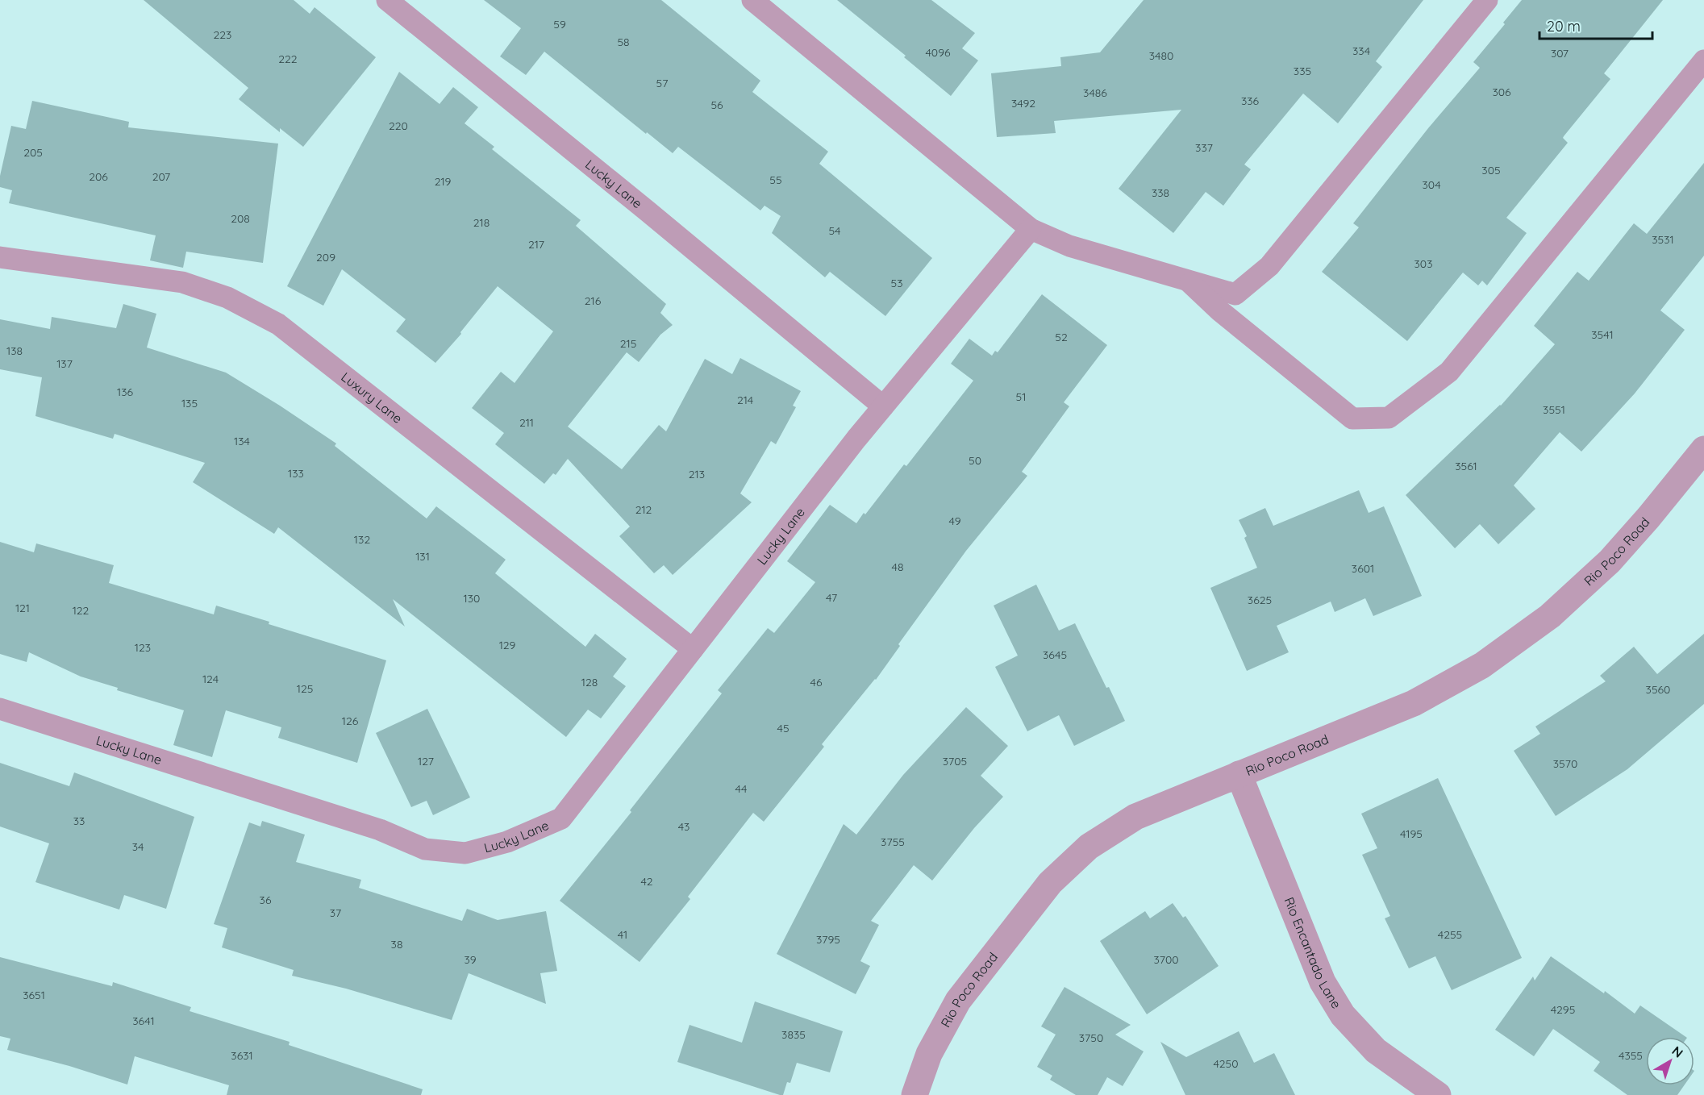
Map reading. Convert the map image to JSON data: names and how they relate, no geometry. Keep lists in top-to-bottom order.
{
  "streets": {
    "street": ["Rio Poco Road", "Rio Encantado Lane"],
    "lane": ["Lucky Lane", "Luxury Lane"]
  },
  "crossings": [
    ["Lucky Lane", "Luxury Lane"],
    ["Rio Poco Road", "Rio Encantado Lane"]
  ],
  "house_numbers": [
    "59",
    "223",
    "58",
    "334",
    "4096",
    "307",
    "3480",
    "222",
    "335",
    "57",
    "306",
    "3486",
    "336",
    "3492",
    "56",
    "220",
    "337",
    "205",
    "305",
    "206",
    "207",
    "55",
    "219",
    "304",
    "338",
    "208",
    "218",
    "54",
    "3531",
    "217",
    "209",
    "303",
    "53",
    "216",
    "3541",
    "52",
    "215",
    "138",
    "137",
    "136",
    "51",
    "214",
    "135",
    "3551",
    "211",
    "134",
    "50",
    "3561",
    "133",
    "213",
    "212",
    "49",
    "132",
    "131",
    "48",
    "3601",
    "47",
    "130",
    "3625",
    "121",
    "122",
    "129",
    "123",
    "3645",
    "124",
    "128",
    "46",
    "125",
    "3560",
    "126",
    "45",
    "127",
    "3705",
    "3570",
    "44",
    "33",
    "43",
    "4195",
    "3755",
    "34",
    "42",
    "36",
    "37",
    "41",
    "4255",
    "3795",
    "38",
    "39",
    "3700",
    "3651",
    "4295",
    "3641",
    "3835",
    "3750",
    "3631",
    "4355",
    "4250"
  ],
  "scale_bar": "20 m",
  "north": "top right"
}
